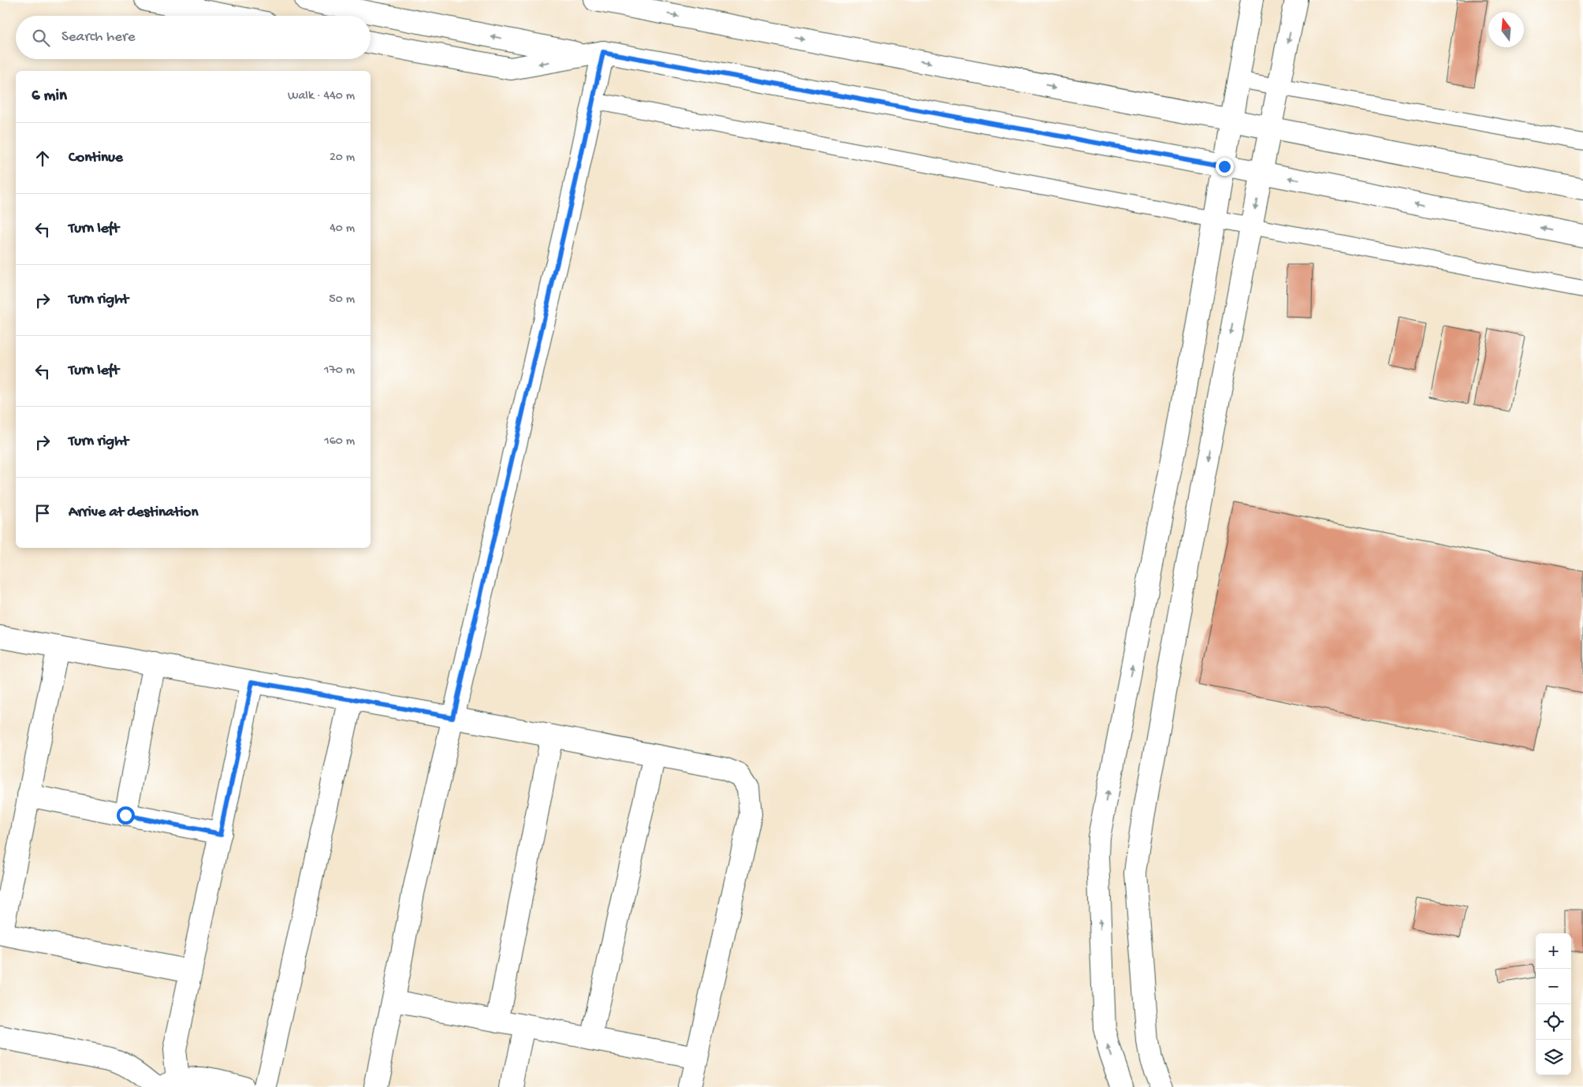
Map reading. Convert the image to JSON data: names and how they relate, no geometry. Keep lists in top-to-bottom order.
{
  "north": "top",
  "page": {
    "search": "Search here",
    "heading": ["6 min", "Walk · 440 m"],
    "list": [
      ["Continue", "20 m"],
      ["Turn left", "40 m"],
      ["Turn right", "50 m"],
      ["Turn left", "170 m"],
      ["Turn right", "160 m"],
      "Arrive at destination"
    ],
    "map_buttons": ["+", "−"]
  }
}
